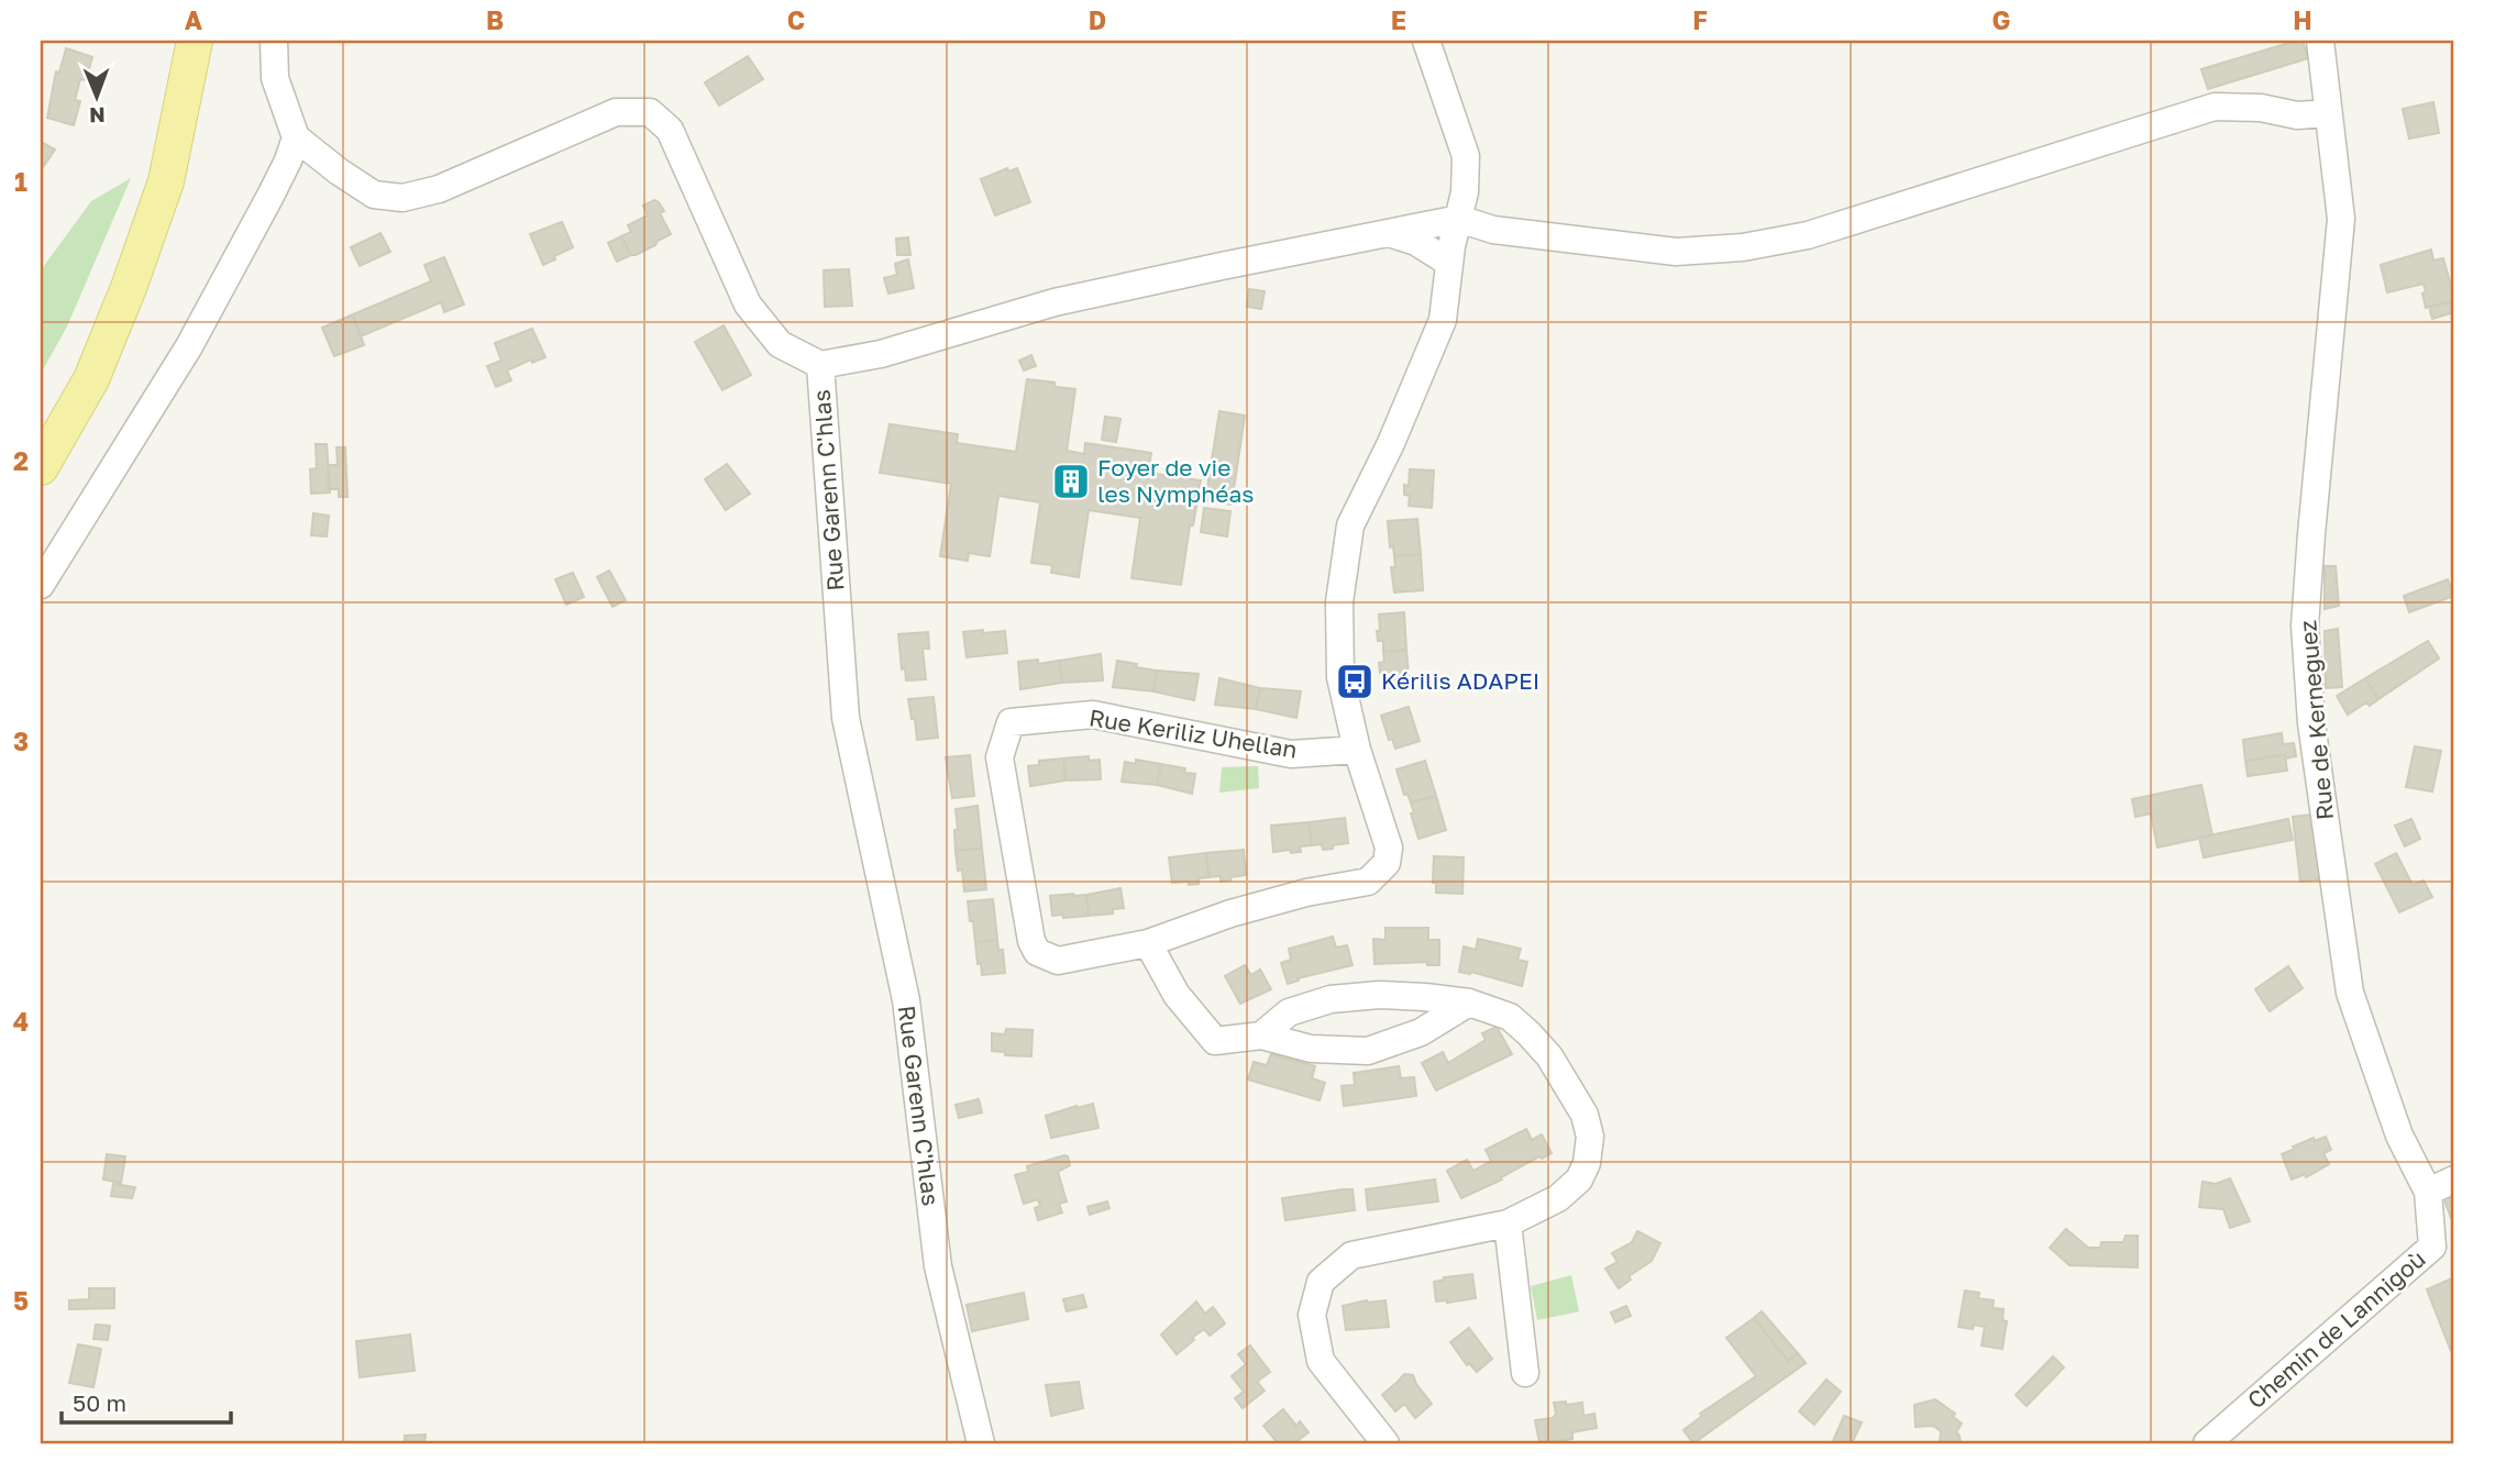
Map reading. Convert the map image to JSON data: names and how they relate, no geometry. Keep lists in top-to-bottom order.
{
  "streets": {
    "street": [
      "Rue Garenn C'hlas",
      "Rue de Kerneguez",
      "Rue Keriliz Uhellan",
      "Chemin de Lannigoù"
    ]
  },
  "crossings": [
    ["Rue Garenn C'hlas", "Rue Keriliz Uhellan"],
    ["Rue de Kerneguez", "Chemin de Lannigoù"]
  ],
  "places": {
    "building": ["Foyer de vie les Nymphéas"],
    "bus stop": ["Kérilis ADAPEI"]
  },
  "scale_bar": "50 m",
  "north": "bottom",
  "grid": {
    "columns": [
      "A",
      "B",
      "C",
      "D",
      "E",
      "F",
      "G",
      "H"
    ],
    "rows": [
      "1",
      "2",
      "3",
      "4",
      "5"
    ]
  }
}
